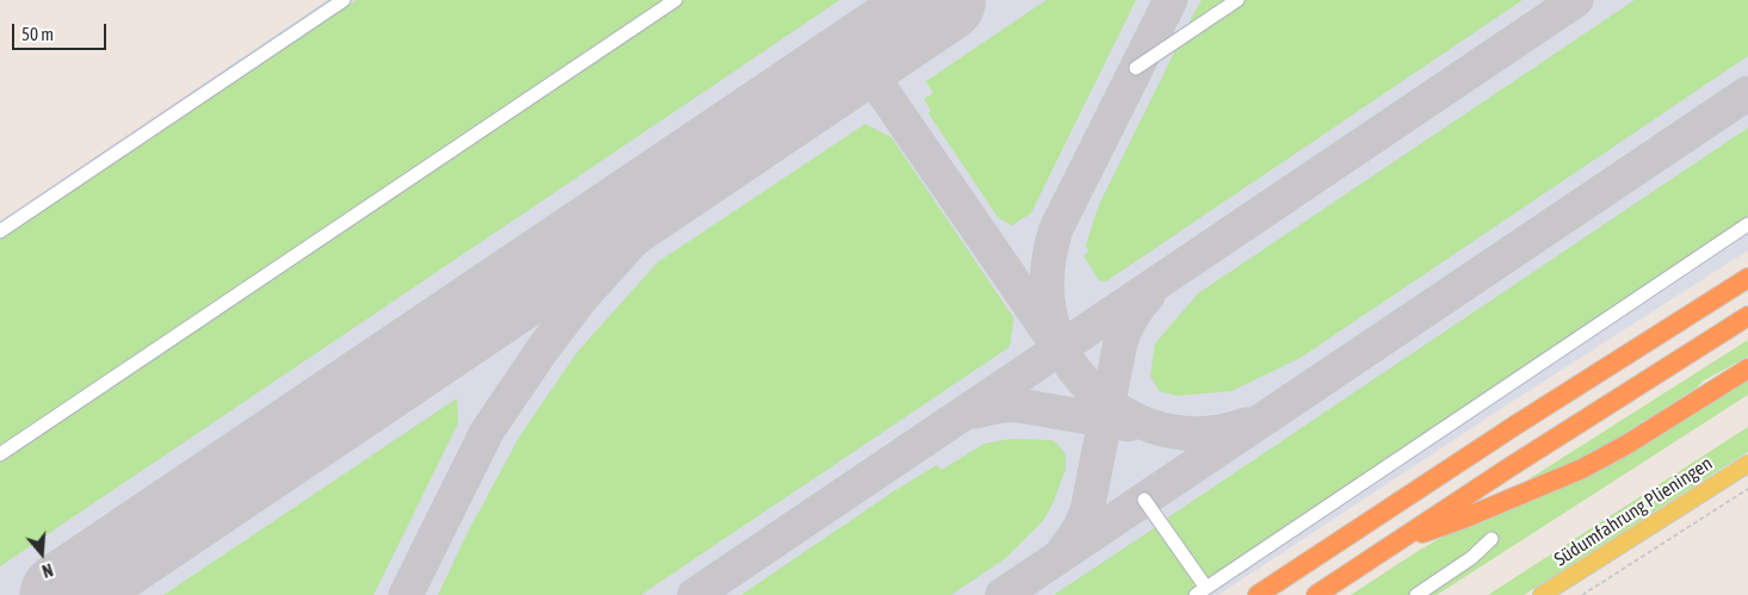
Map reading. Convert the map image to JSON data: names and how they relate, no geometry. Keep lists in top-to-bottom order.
{
  "streets": {
    "main road": ["Südumfahrung Plieningen"]
  },
  "scale_bar": "50 m",
  "north": "bottom"
}
